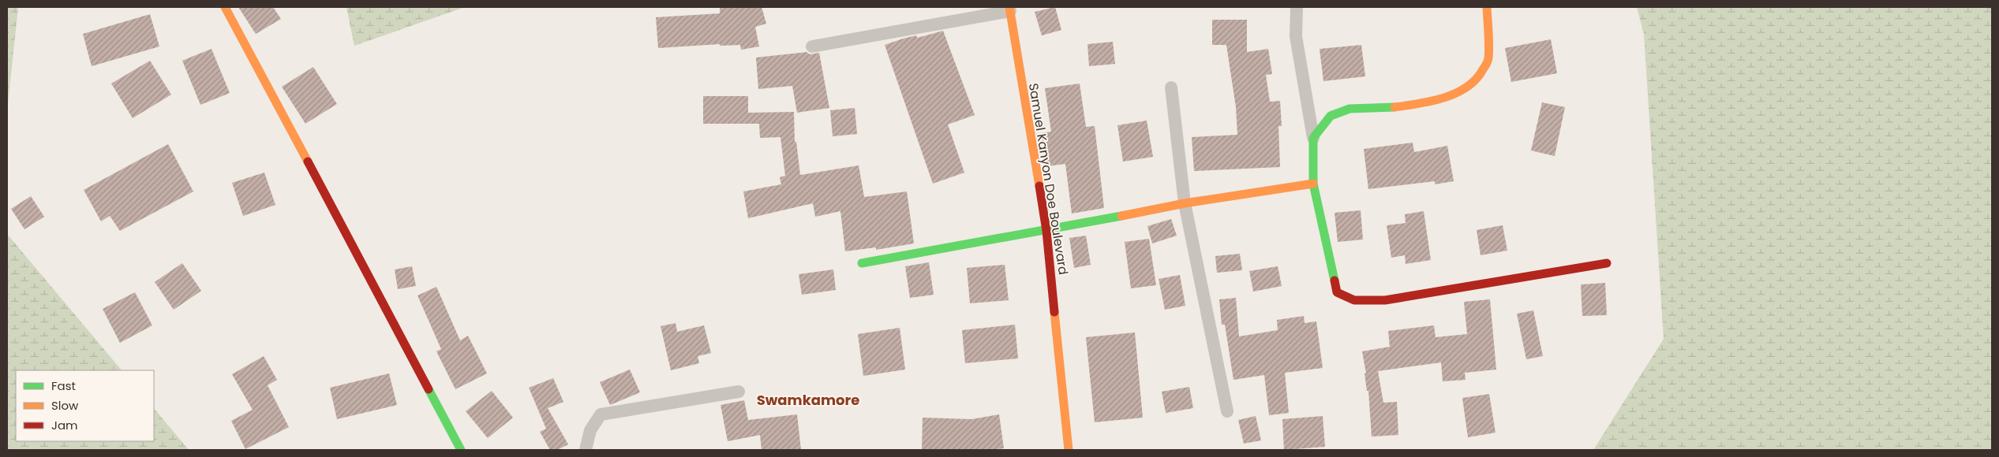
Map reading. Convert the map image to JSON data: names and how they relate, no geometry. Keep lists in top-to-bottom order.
{
  "streets": {
    "street": ["Samuel Kanyon Doe Boulevard"]
  },
  "districts": ["Swamkamore"],
  "legend": ["Fast", "Slow", "Jam"]
}
